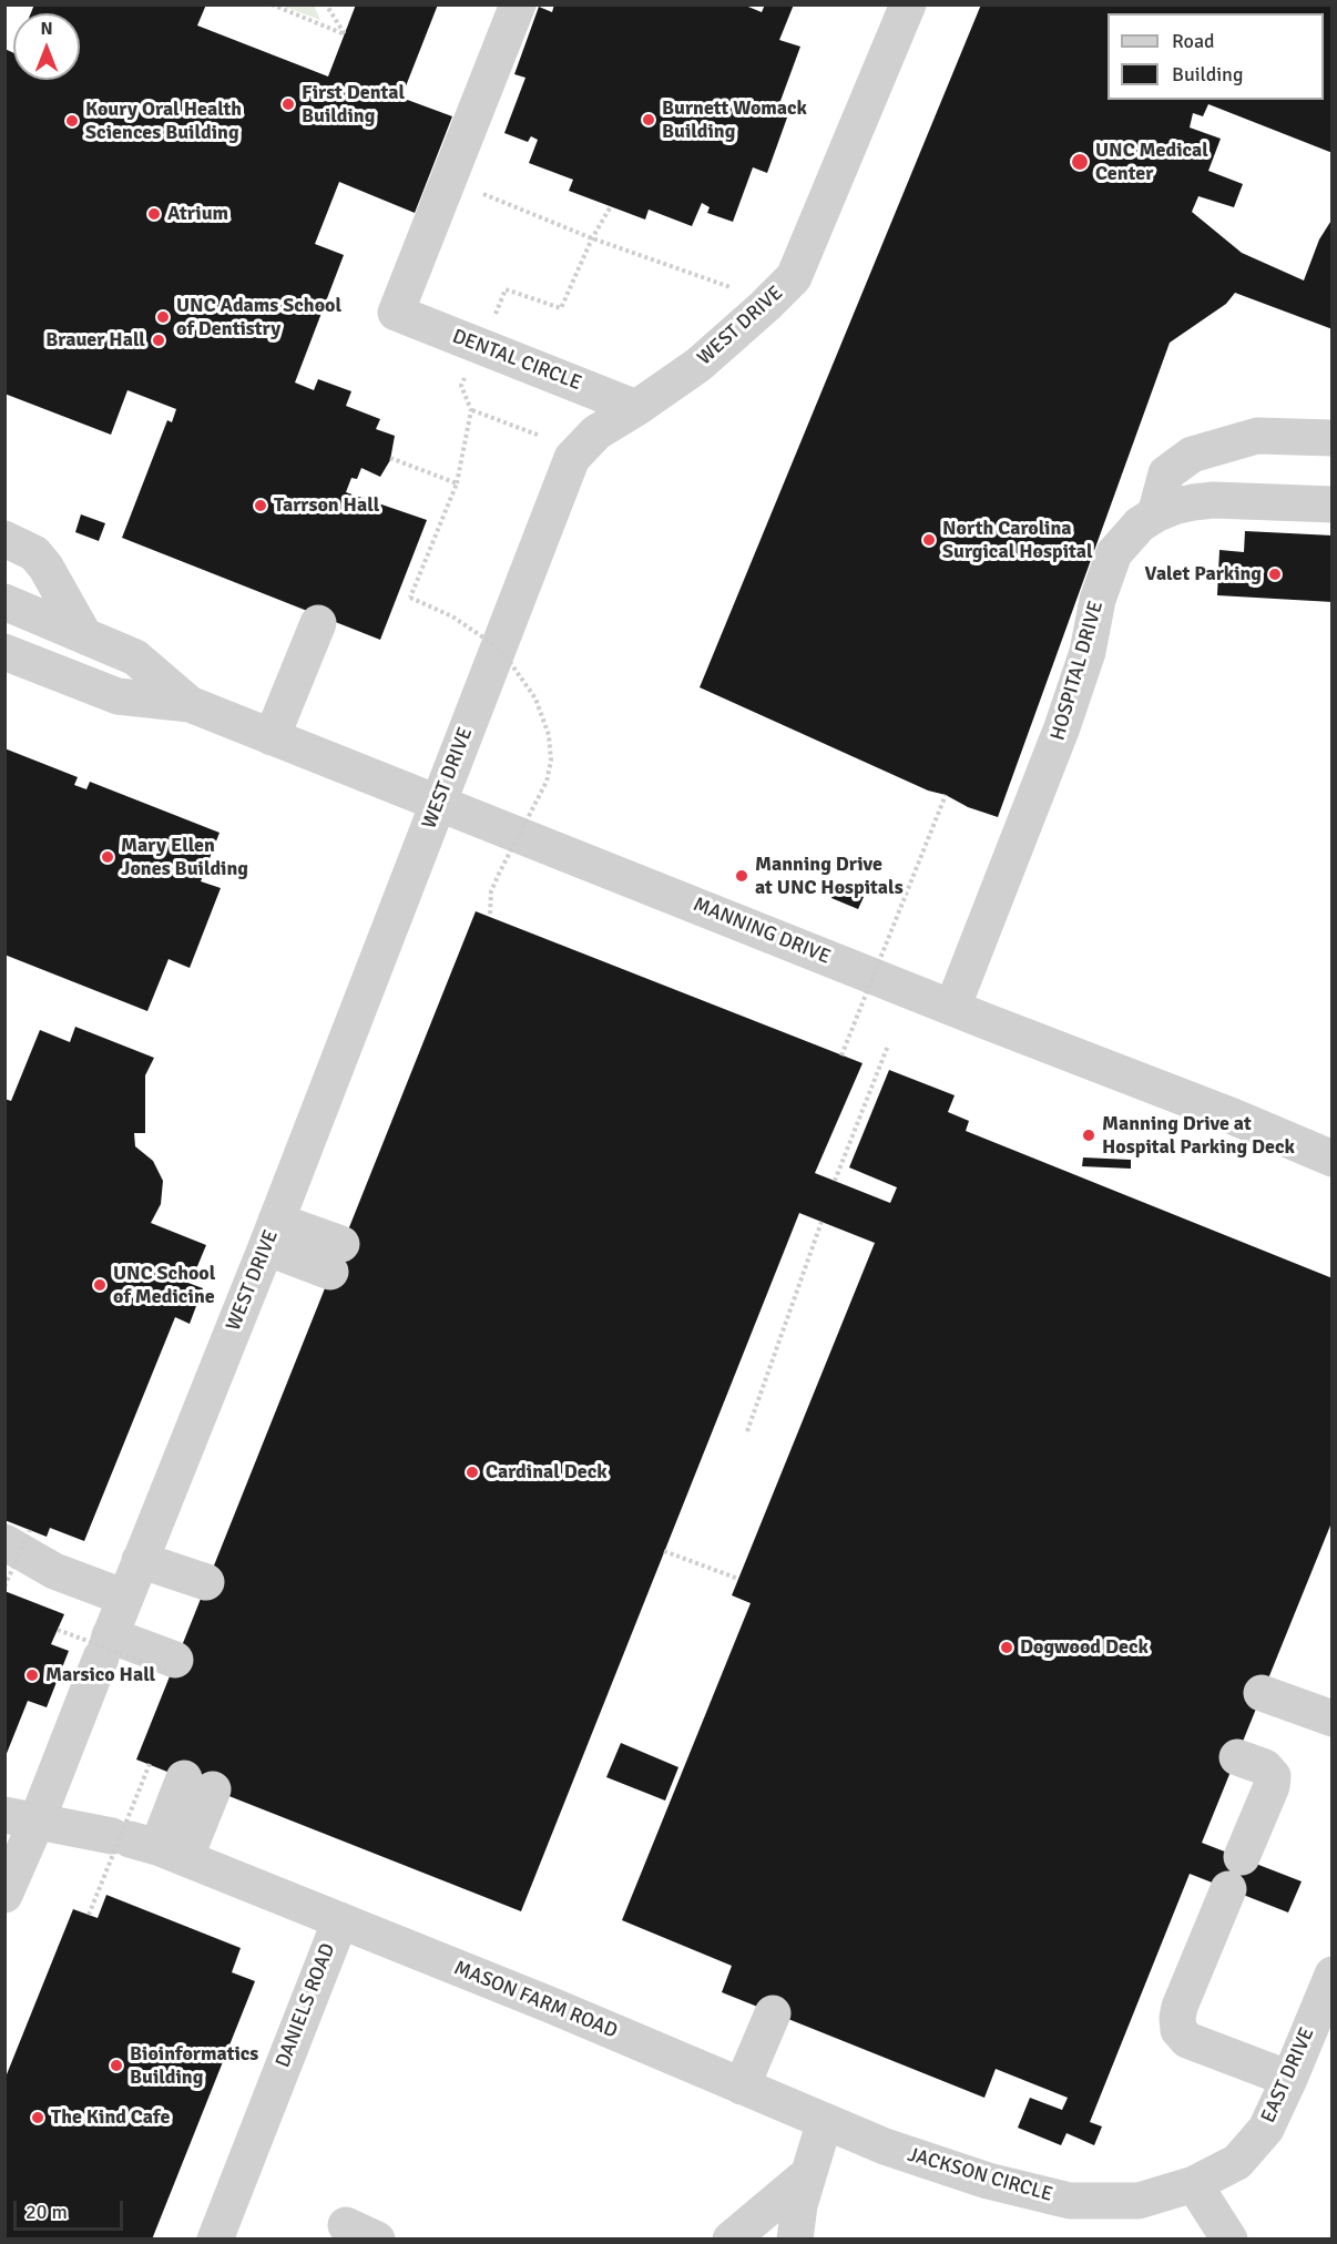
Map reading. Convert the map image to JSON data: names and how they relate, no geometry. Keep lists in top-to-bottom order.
{
  "streets": {
    "street": [
      "WEST DRIVE",
      "DENTAL CIRCLE",
      "HOSPITAL DRIVE",
      "MANNING DRIVE",
      "MASON FARM ROAD",
      "DANIELS ROAD",
      "EAST DRIVE",
      "JACKSON CIRCLE"
    ]
  },
  "crossings": [
    ["WEST DRIVE", "DENTAL CIRCLE"],
    ["WEST DRIVE", "MANNING DRIVE"],
    ["WEST DRIVE", "MASON FARM ROAD"],
    ["HOSPITAL DRIVE", "MANNING DRIVE"],
    ["MASON FARM ROAD", "DANIELS ROAD"],
    ["MASON FARM ROAD", "JACKSON CIRCLE"],
    ["EAST DRIVE", "JACKSON CIRCLE"]
  ],
  "places": [
    "First Dental Building",
    "Burnett Womack Building",
    "Koury Oral Health Sciences Building",
    "UNC Medical Center",
    "Atrium",
    "UNC Adams School of Dentistry",
    "Brauer Hall",
    "Tarrson Hall",
    "North Carolina Surgical Hospital",
    "Valet Parking",
    "Mary Ellen Jones Building",
    "Manning Drive at UNC Hospitals",
    "Manning Drive at Hospital Parking Deck",
    "UNC School of Medicine",
    "Cardinal Deck",
    "Dogwood Deck",
    "Marsico Hall",
    "Bioinformatics Building",
    "The Kind Cafe"
  ],
  "legend": ["Road", "Building"],
  "scale_bar": "20 m",
  "north": "top"
}
